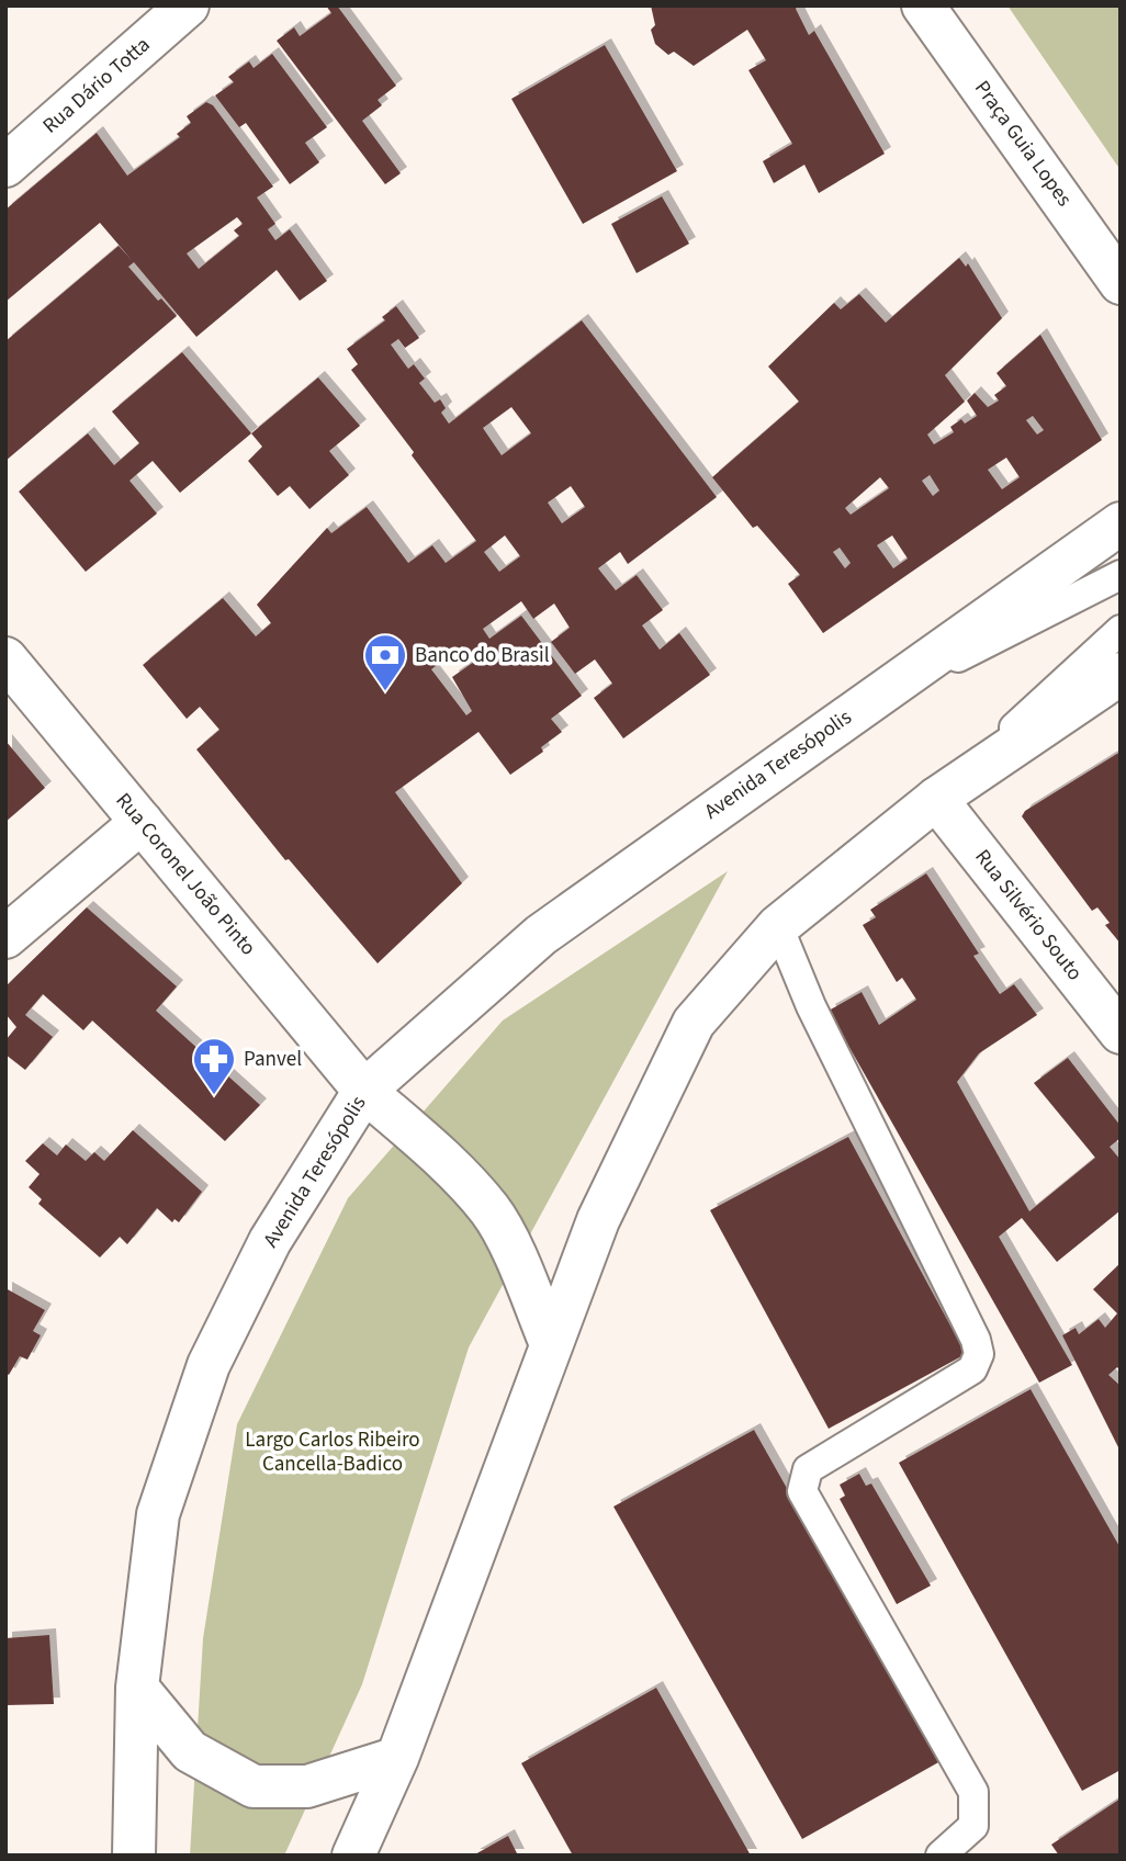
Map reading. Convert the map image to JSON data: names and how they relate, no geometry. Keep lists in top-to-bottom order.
{
  "streets": {
    "main road": [
      "Rua Dário Totta",
      "Praça Guia Lopes",
      "Avenida Teresópolis",
      "Rua Coronel João Pinto",
      "Rua Silvério Souto"
    ]
  },
  "crossings": [
    ["Avenida Teresópolis", "Rua Coronel João Pinto"]
  ],
  "parks": ["Largo Carlos Ribeiro Cancella-Badico"],
  "places": {
    "bank": ["Banco do Brasil"],
    "pharmacy": ["Panvel"]
  }
}
